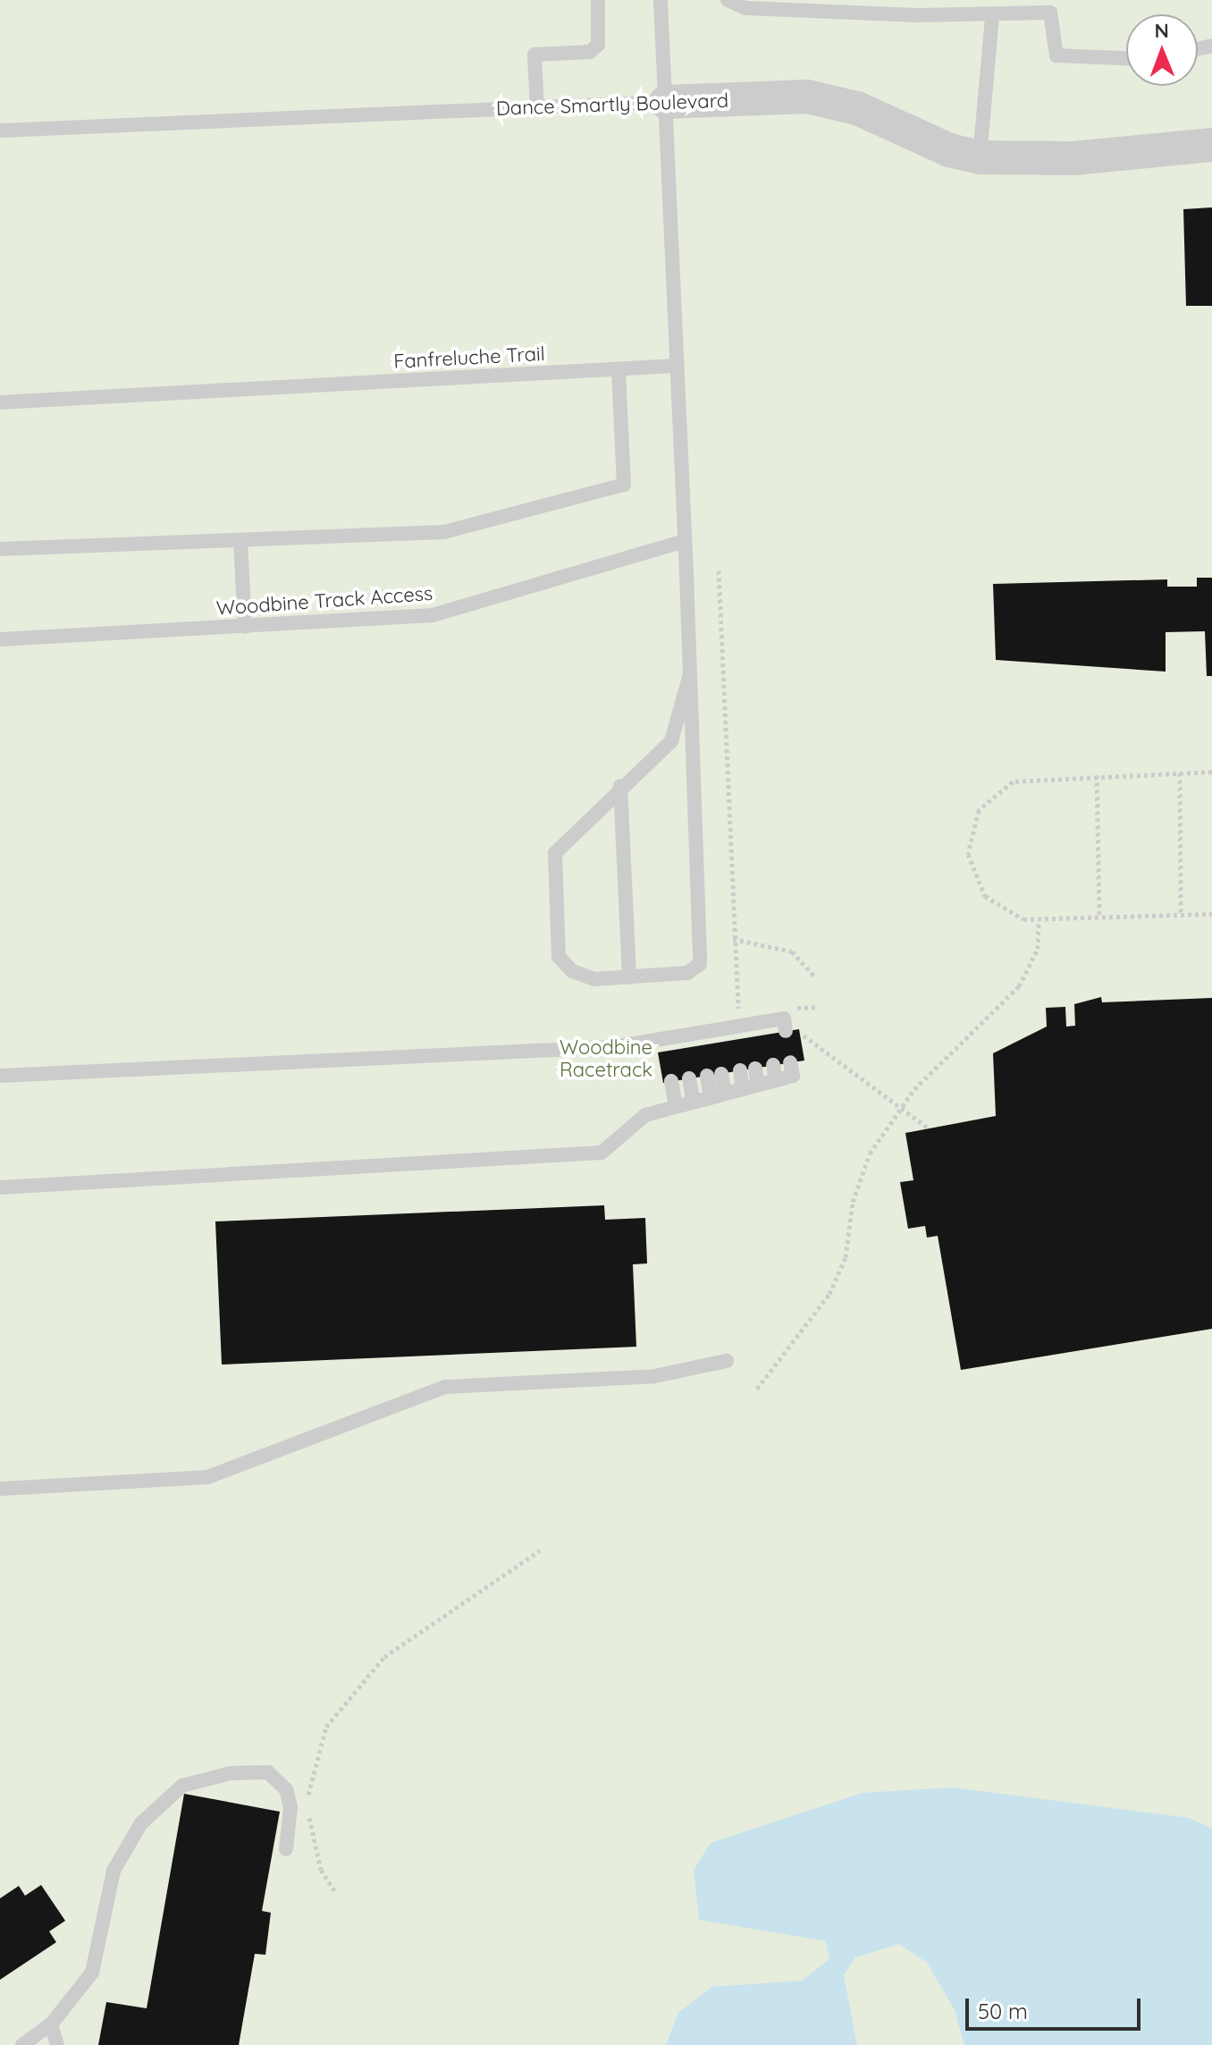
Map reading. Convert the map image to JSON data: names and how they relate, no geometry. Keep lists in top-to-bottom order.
{
  "streets": {
    "street": ["Dance Smartly Boulevard"],
    "lane": ["Fanfreluche Trail", "Woodbine Track Access"]
  },
  "parks": ["Woodbine Racetrack"],
  "scale_bar": "50 m",
  "north": "top"
}
